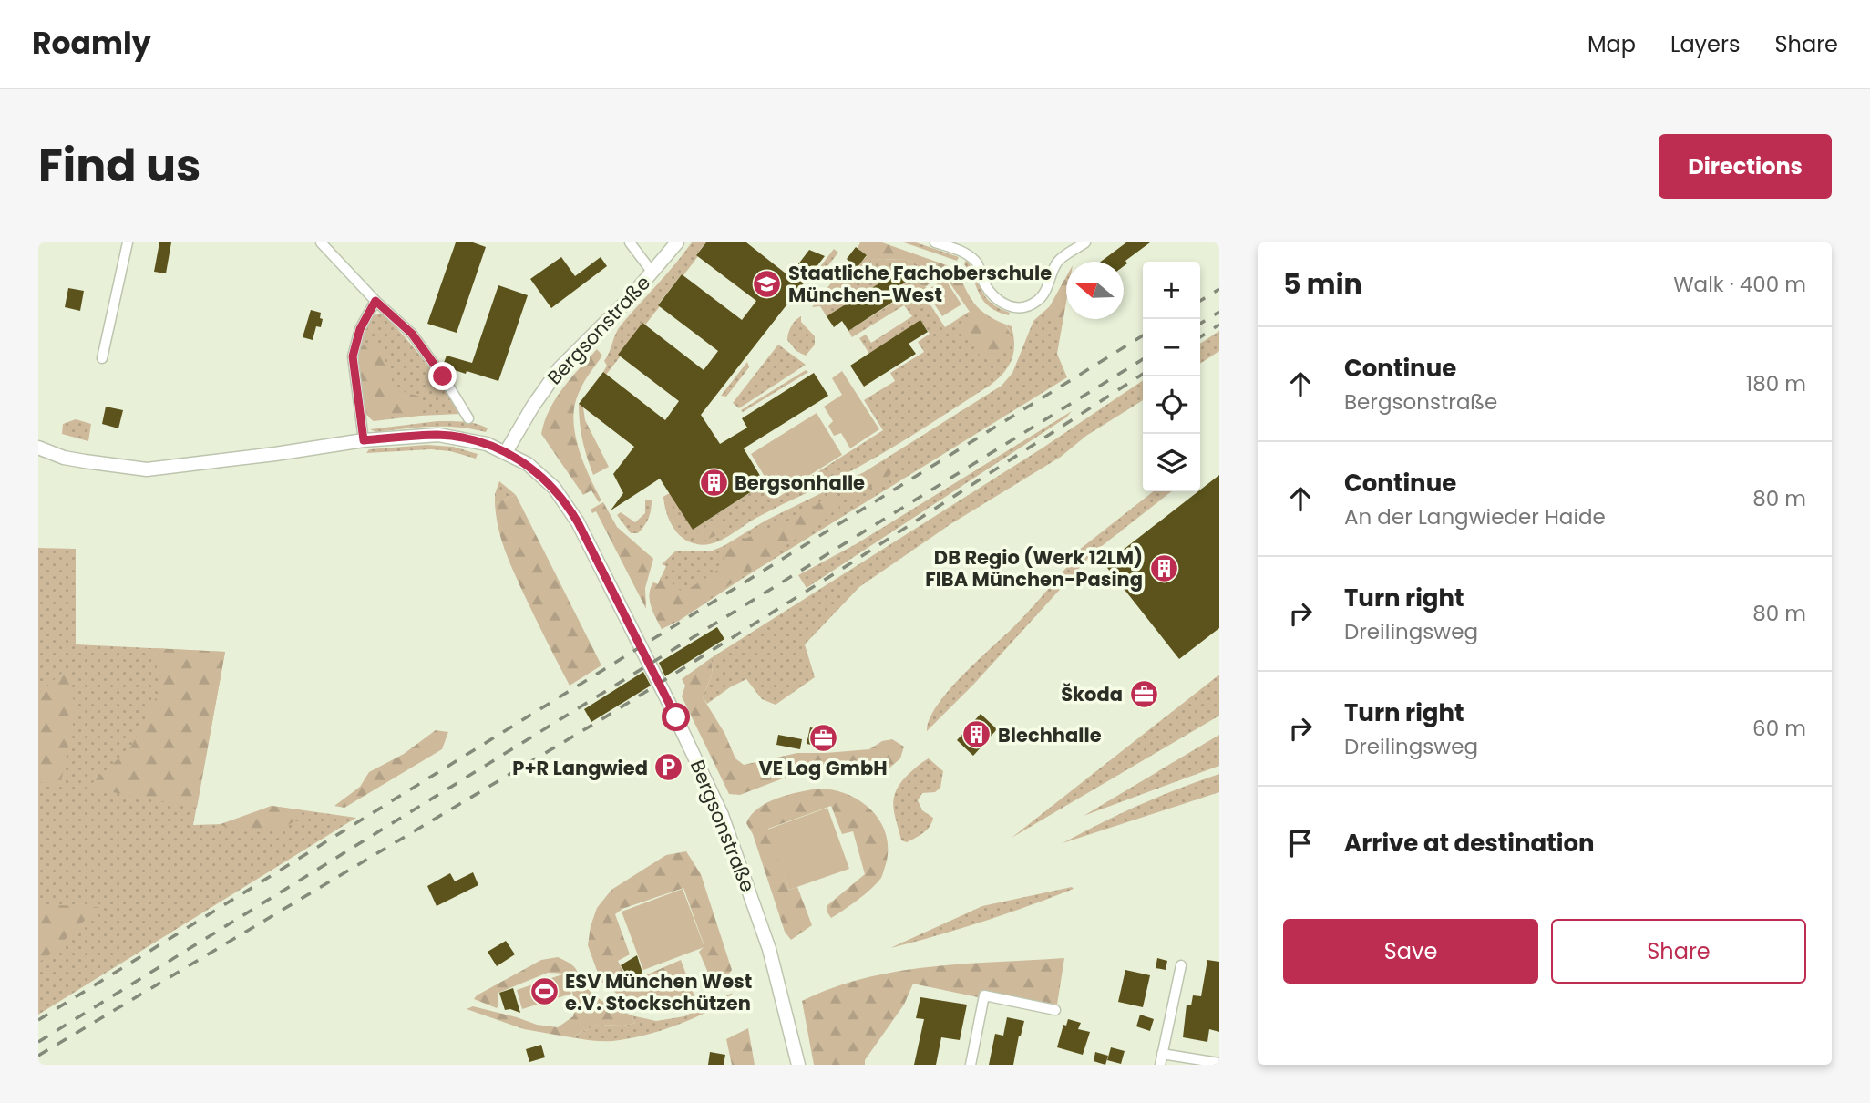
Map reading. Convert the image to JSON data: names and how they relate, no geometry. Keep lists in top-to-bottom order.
{
  "streets": {
    "street": ["Bergsonstraße"]
  },
  "places": {
    "school or university": ["Staatliche Fachoberschule München-West"],
    "building": ["Bergsonhalle", "DB Regio (Werk 12LM) FIBA München-Pasing", "Blechhalle"],
    "office": ["Škoda", "VE Log GmbH"],
    "parking": ["P+R Langwied"],
    "sports": ["ESV München West e.V. Stockschützen"]
  },
  "north": "left",
  "page": {
    "header": "Roamly",
    "nav": ["Map", "Layers", "Share"],
    "title": "Find us",
    "buttons": [
      "Directions",
      ["Save", "Share"]
    ],
    "heading": ["5 min", "Walk · 400 m"],
    "map_buttons": ["+", "−"],
    "list": [
      ["Continue", "Bergsonstraße", "180 m"],
      ["Continue", "An der Langwieder Haide", "80 m"],
      ["Turn right", "Dreilingsweg", "80 m"],
      ["Turn right", "Dreilingsweg", "60 m"],
      "Arrive at destination"
    ]
  }
}
